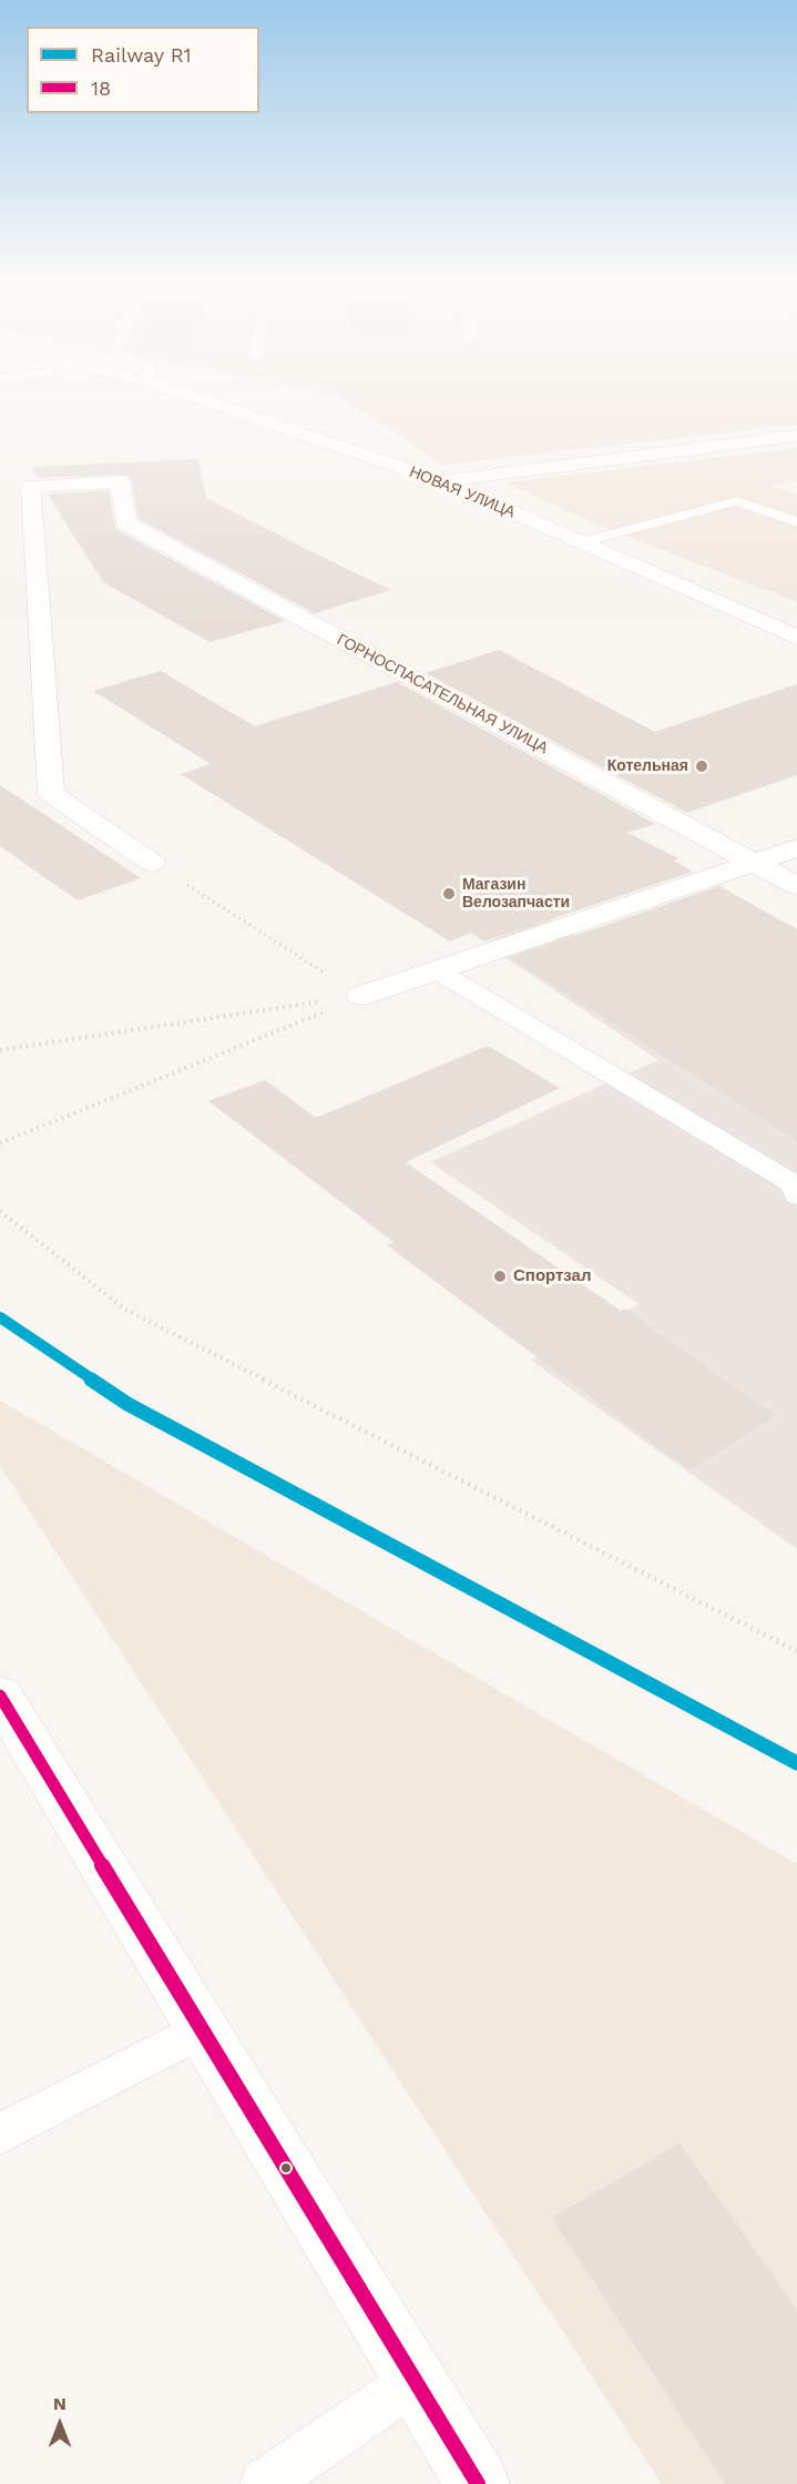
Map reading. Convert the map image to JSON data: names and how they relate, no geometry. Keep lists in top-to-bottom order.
{
  "streets": {
    "street": ["НОВАЯ УЛИЦА", "ГОРНОСПАСАТЕЛЬНАЯ УЛИЦА"]
  },
  "places": ["Котельная", "Магазин Велозапчасти", "Спортзал"],
  "lines": ["rail line R1", "transit line 18"],
  "legend": ["Railway R1", "18"],
  "north": "top"
}
